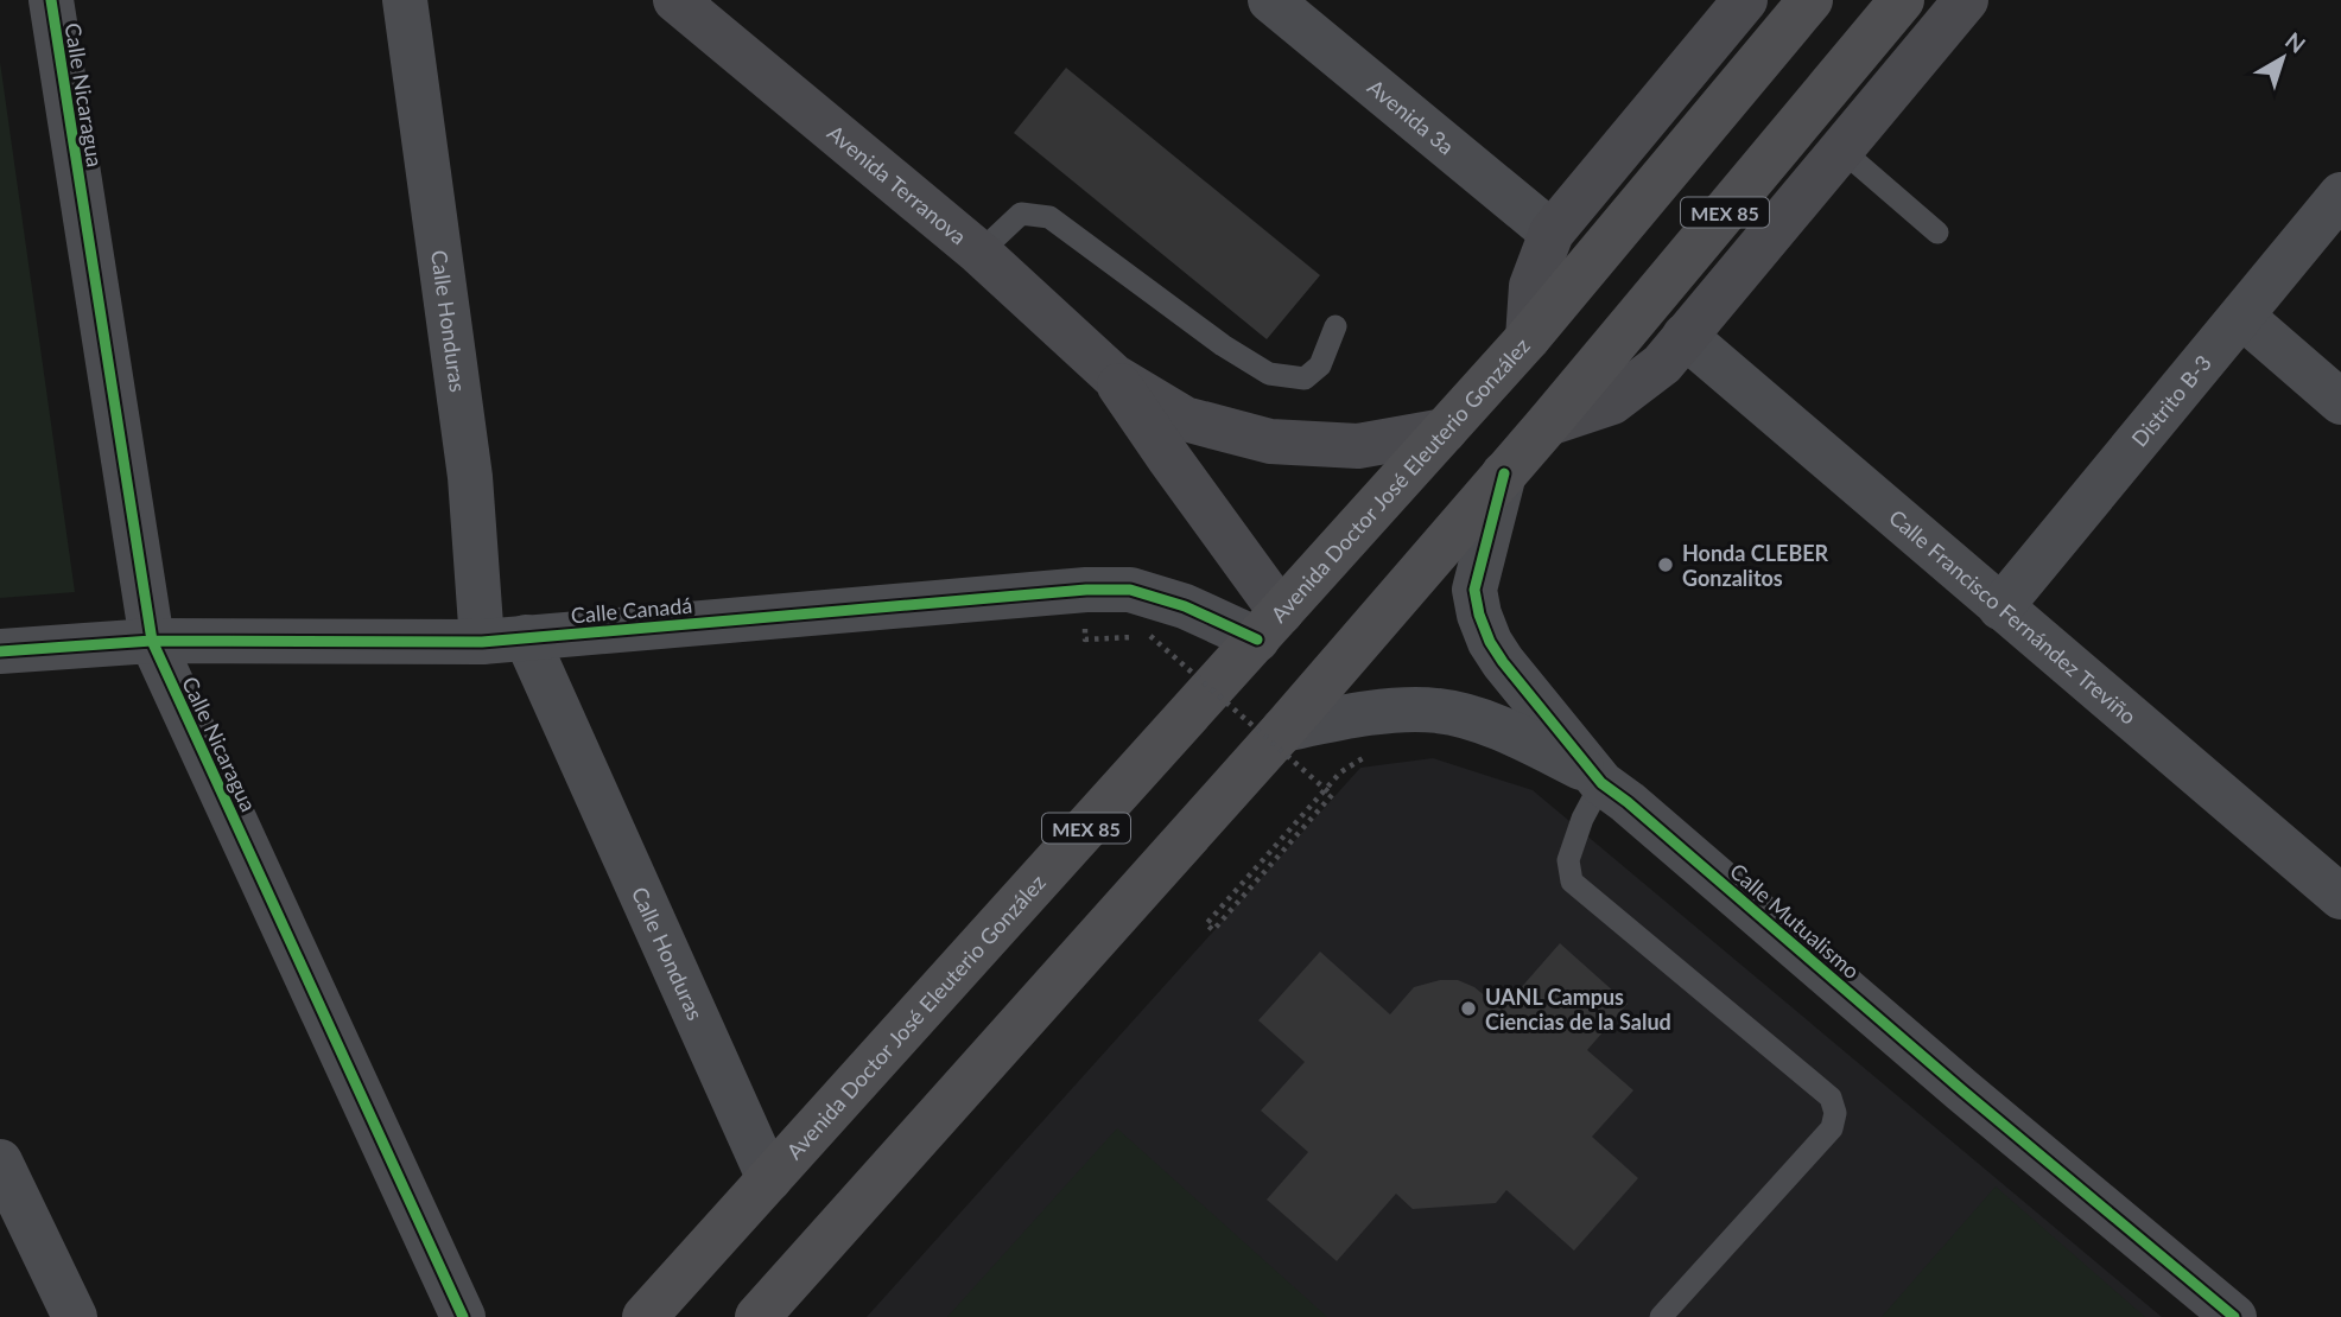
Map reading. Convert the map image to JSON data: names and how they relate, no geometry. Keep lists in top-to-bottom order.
{
  "streets": {
    "highway": ["MEX 85", "Avenida Doctor José Eleuterio González"],
    "street": [
      "Calle Nicaragua",
      "Avenida 3a",
      "Avenida Terranova",
      "Calle Honduras",
      "Distrito B-3",
      "Calle Canadá",
      "Calle Francisco Fernández Treviño",
      "Calle Mutualismo"
    ]
  },
  "crossings": [
    ["Calle Nicaragua", "Calle Canadá"],
    ["Avenida Terranova", "Avenida Doctor José Eleuterio González"],
    ["Avenida Terranova", "Calle Canadá"],
    ["MEX 85", "Calle Mutualismo"],
    ["Calle Honduras", "Avenida Doctor José Eleuterio González"],
    ["Calle Honduras", "Calle Canadá"],
    ["Distrito B-3", "Calle Francisco Fernández Treviño"],
    ["Avenida Doctor José Eleuterio González", "Calle Canadá"]
  ],
  "places": ["Honda CLEBER Gonzalitos", "UANL Campus Ciencias de la Salud"],
  "north": "top right"
}
